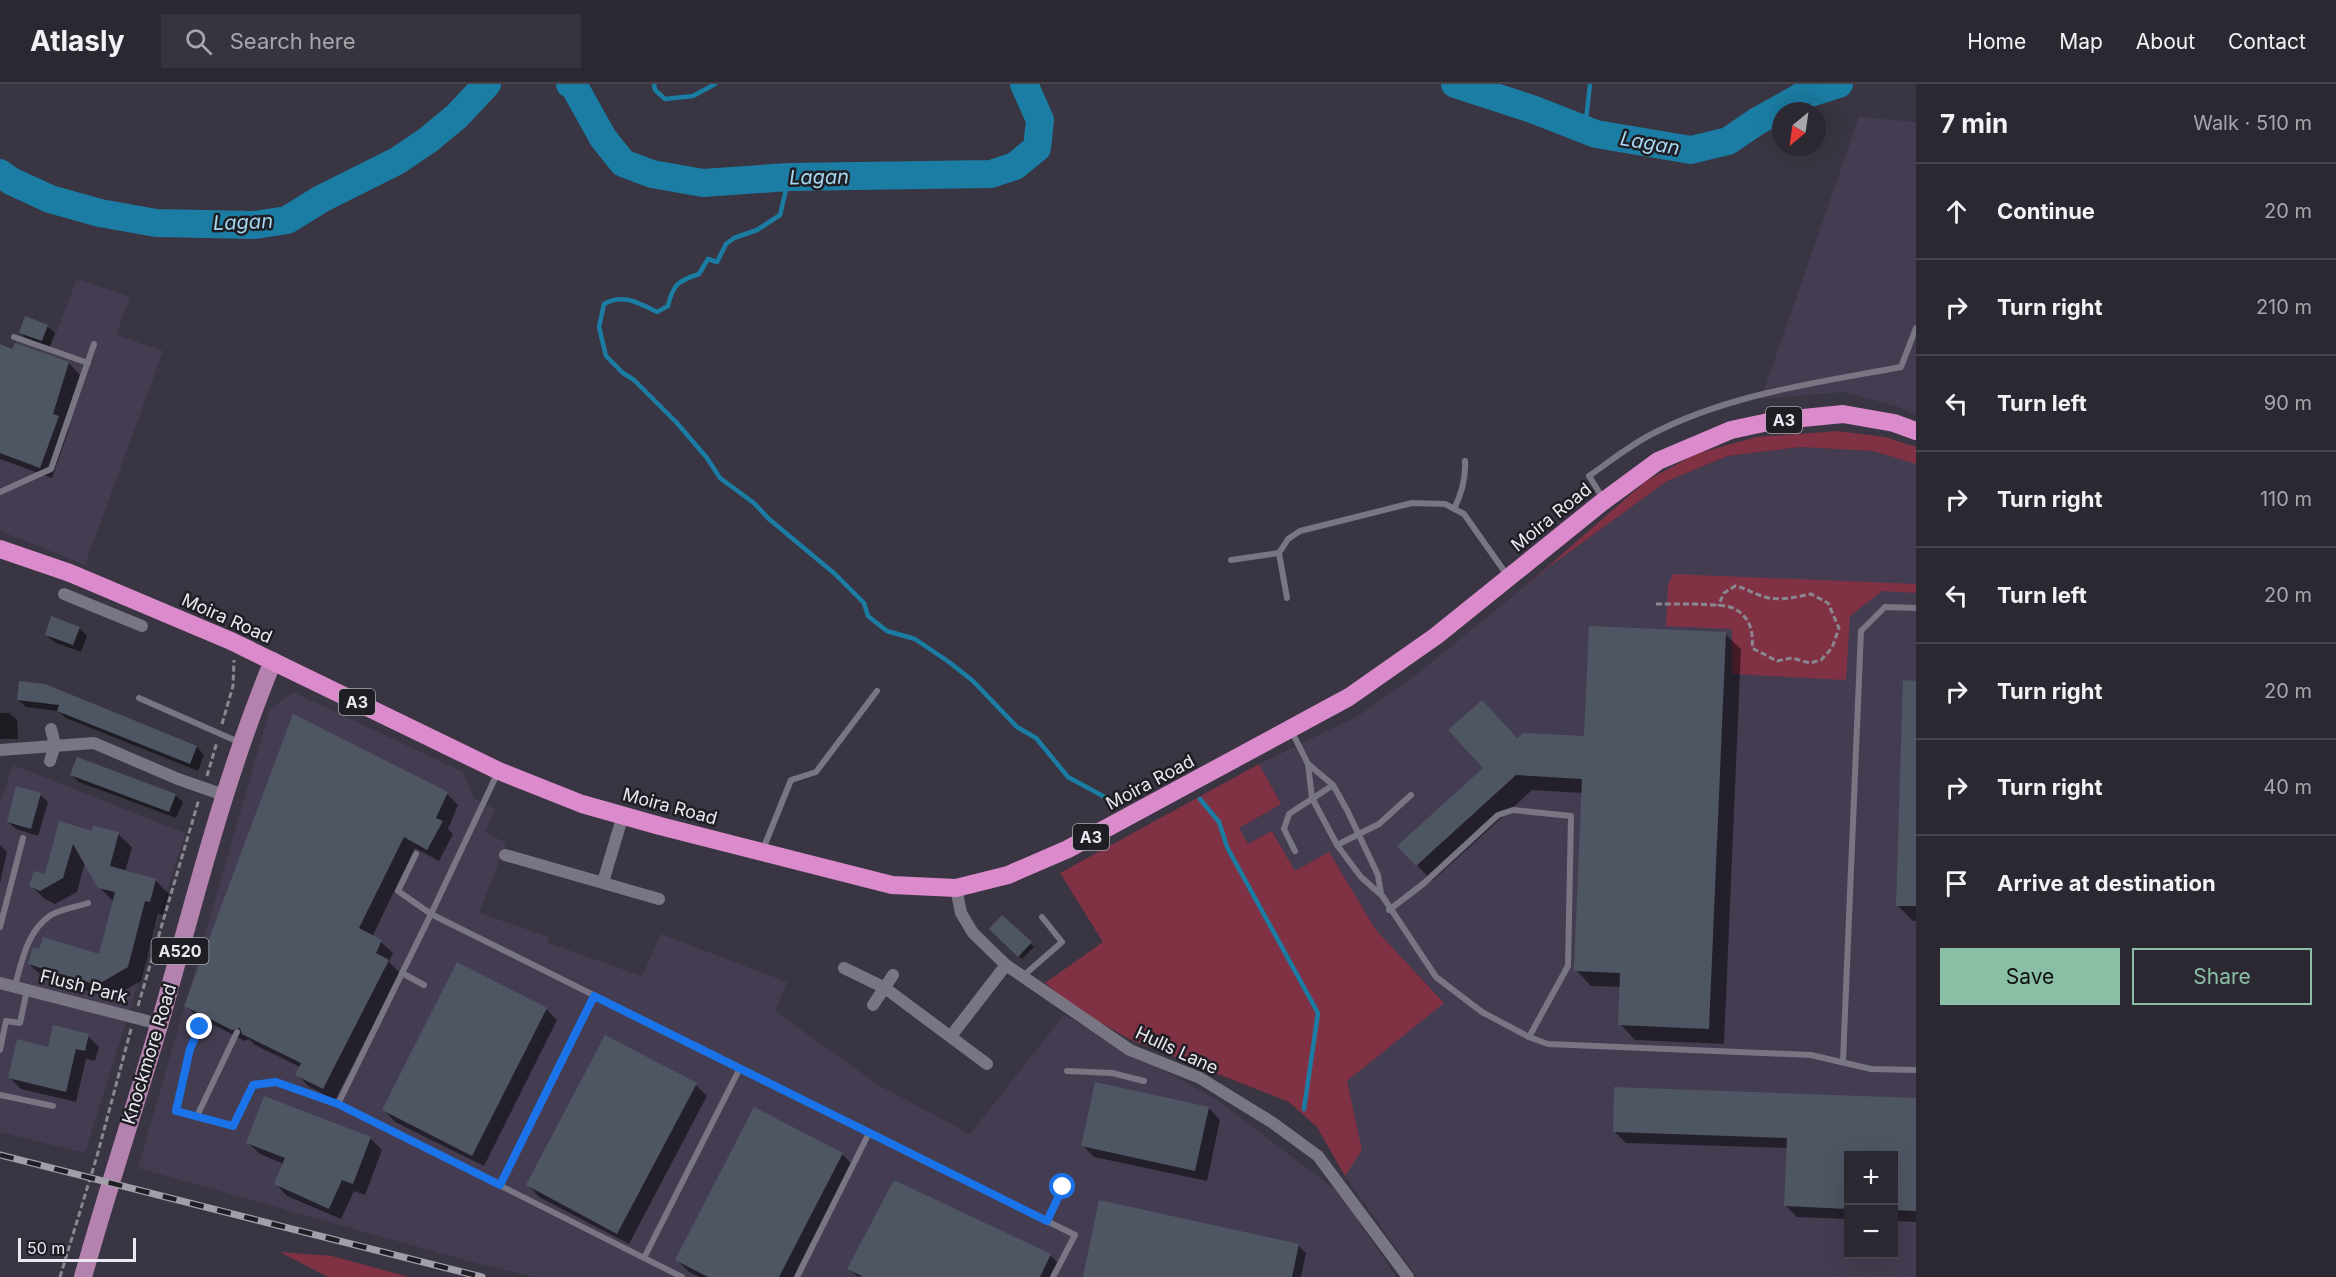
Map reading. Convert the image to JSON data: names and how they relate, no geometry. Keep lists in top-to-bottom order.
{
  "streets": {
    "highway": ["A3", "Moira Road"],
    "main road": ["A520", "Knockmore Road"],
    "street": ["Flush Park", "Hulls Lane"]
  },
  "crossings": [
    ["Moira Road", "Hulls Lane"],
    ["Moira Road", "Knockmore Road"],
    ["Flush Park", "Knockmore Road"]
  ],
  "water": ["Lagan"],
  "scale_bar": "50 m",
  "north": "bottom left",
  "page": {
    "header": "Atlasly",
    "search": "Search here",
    "nav": [
      "Home",
      "Map",
      "About",
      "Contact"
    ],
    "heading": ["7 min", "Walk · 510 m"],
    "list": [
      ["Continue", "20 m"],
      ["Turn right", "210 m"],
      ["Turn left", "90 m"],
      ["Turn right", "110 m"],
      ["Turn left", "20 m"],
      ["Turn right", "20 m"],
      ["Turn right", "40 m"],
      "Arrive at destination"
    ],
    "buttons": ["Save", "Share"],
    "map_buttons": ["+", "−"],
    "scale": "50 m"
  }
}
